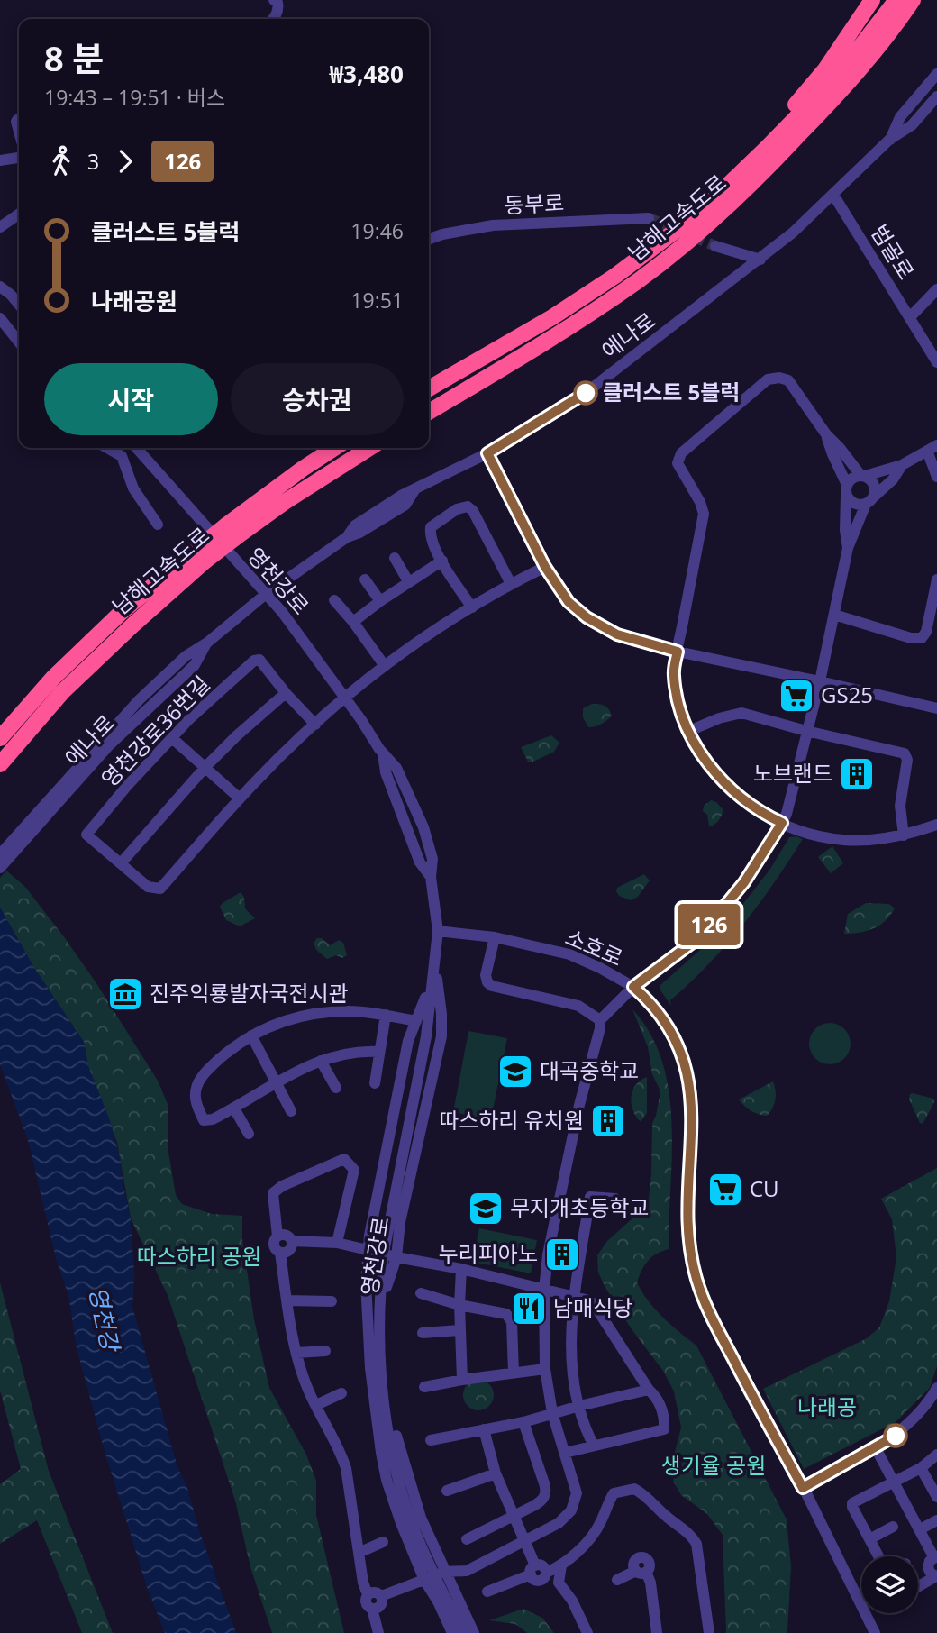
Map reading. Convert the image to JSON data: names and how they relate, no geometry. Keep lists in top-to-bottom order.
{
  "streets": {
    "highway": ["남해고속도로"],
    "street": [
      "동부로",
      "범골로",
      "에나로",
      "영천강로",
      "영천강로36번길",
      "소호로"
    ]
  },
  "crossings": [
    ["에나로", "영천강로"],
    ["영천강로", "영천강로36번길"],
    ["영천강로", "소호로"]
  ],
  "water": ["영천강"],
  "parks": ["따스하리 공원", "나래공", "생기율 공원"],
  "places": {
    "other": ["클러스트 5블럭"],
    "supermarket": ["GS25", "CU"],
    "building": ["노브랜드", "따스하리 유치원", "누리피아노"],
    "museum": ["진주익룡발자국전시관"],
    "school or university": ["대곡중학교", "무지개초등학교"],
    "restaurant": ["남매식당"]
  },
  "lines": ["bus line 126"],
  "page": {
    "on_map": "126",
    "heading": ["8 분", "19:43 – 19:51 · 버스", "₩3,480"],
    "legs": ["3", "126"],
    "list": [
      {
        "name": "클러스트 5블럭",
        "value": "19:46"
      },
      {
        "name": "나래공원",
        "value": "19:51"
      }
    ],
    "buttons": ["시작", "승차권"]
  }
}
